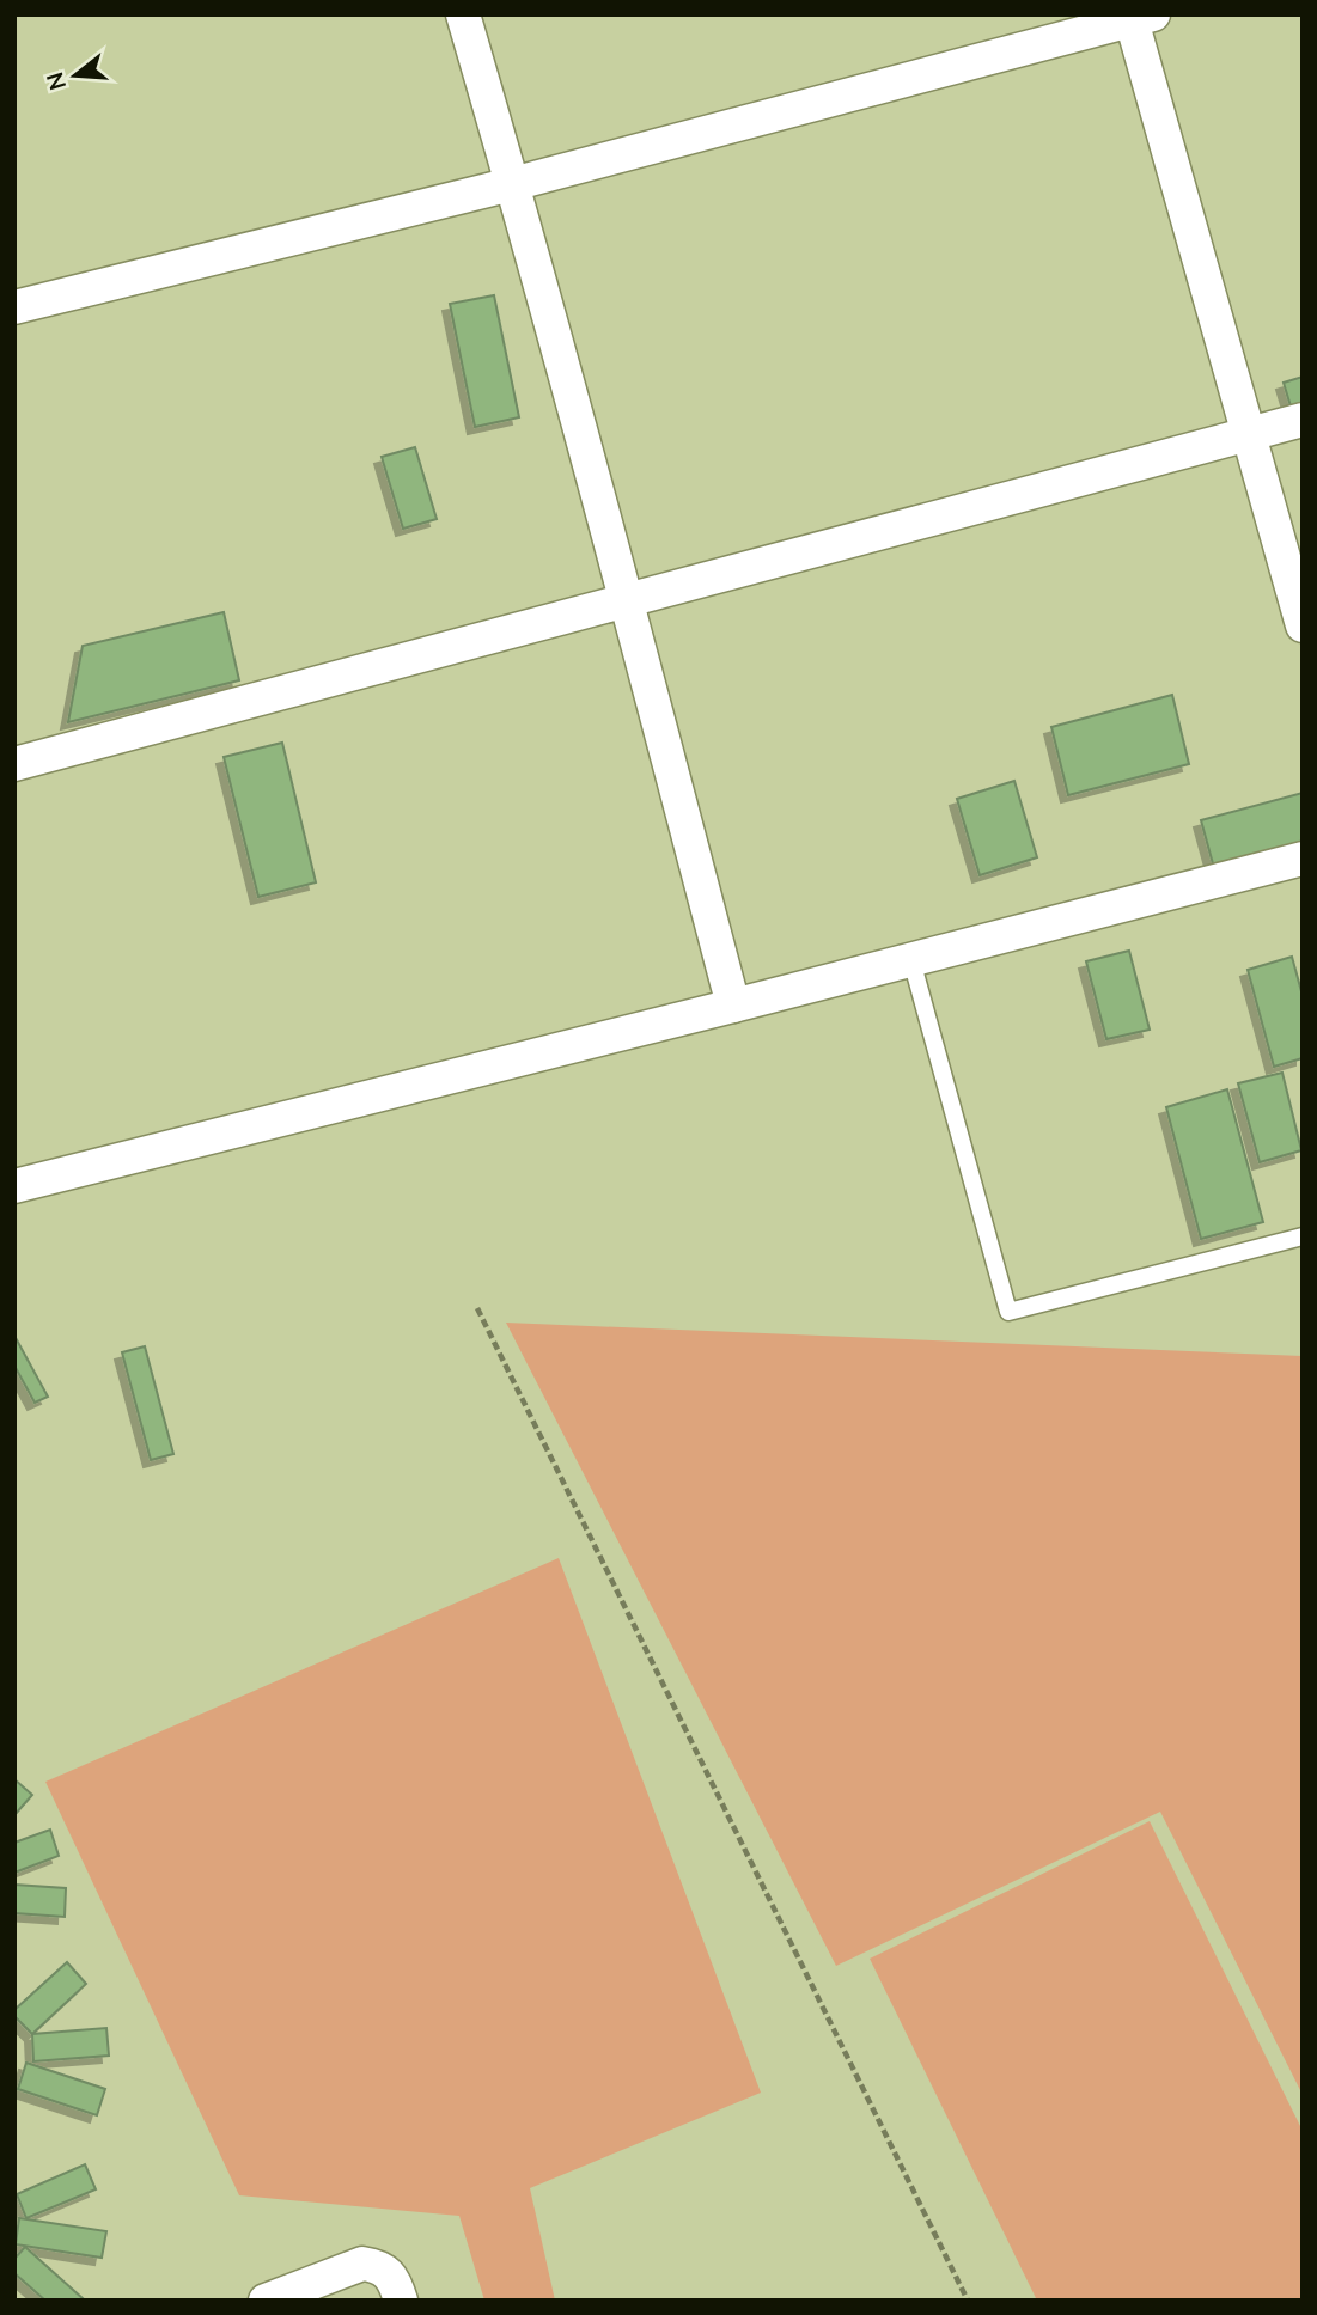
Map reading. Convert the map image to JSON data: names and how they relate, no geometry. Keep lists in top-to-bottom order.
{
  "north": "left"
}
